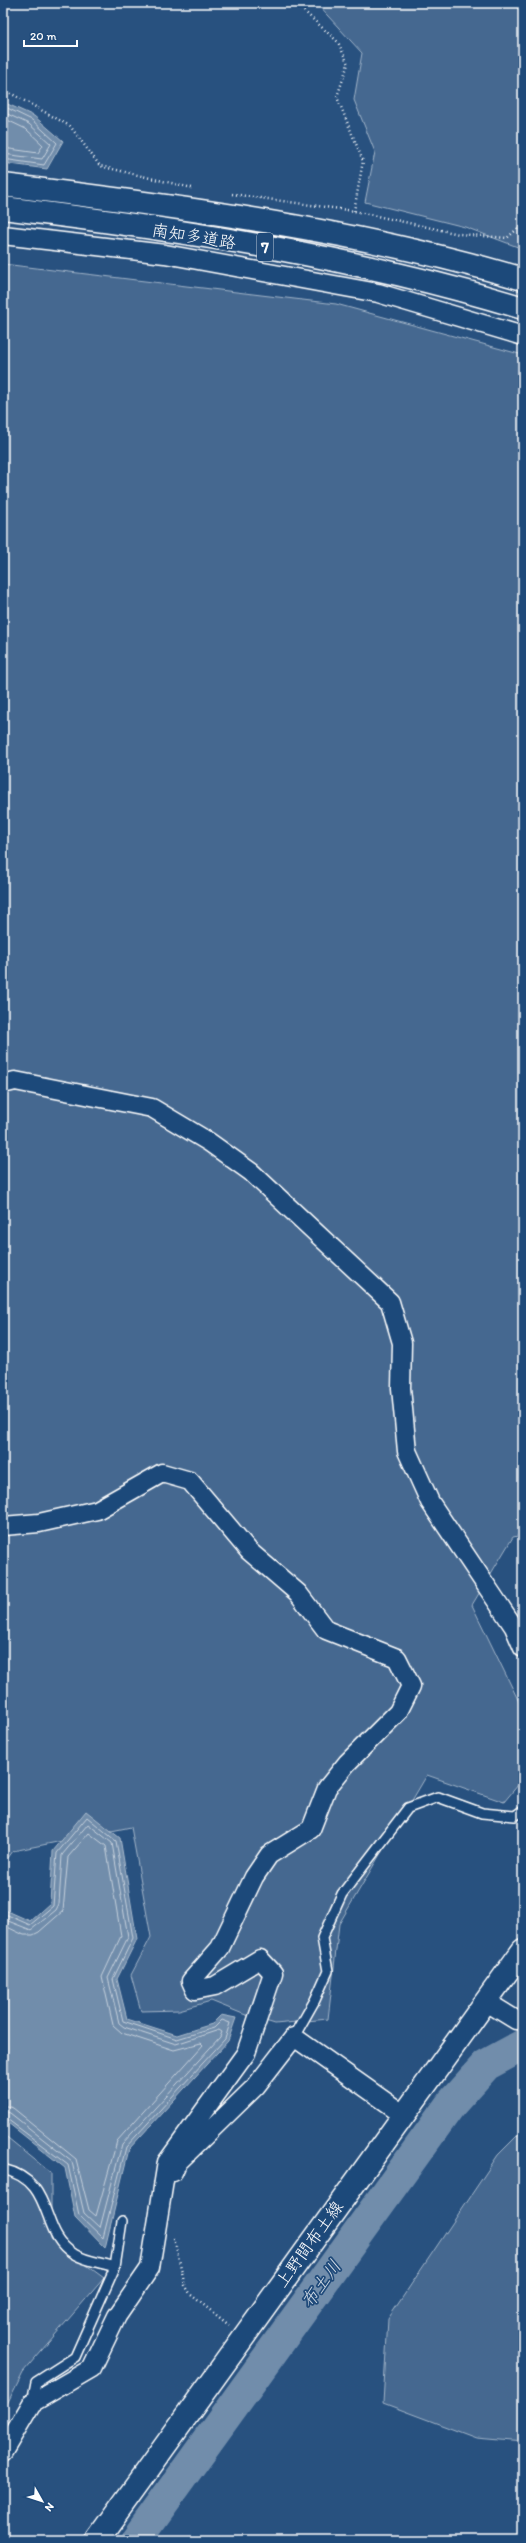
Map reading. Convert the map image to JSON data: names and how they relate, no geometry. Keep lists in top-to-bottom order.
{
  "streets": {
    "main road": ["南知多道路", "7", "上野間布土線"]
  },
  "water": ["布土川"],
  "scale_bar": "20 m",
  "north": "bottom right"
}
